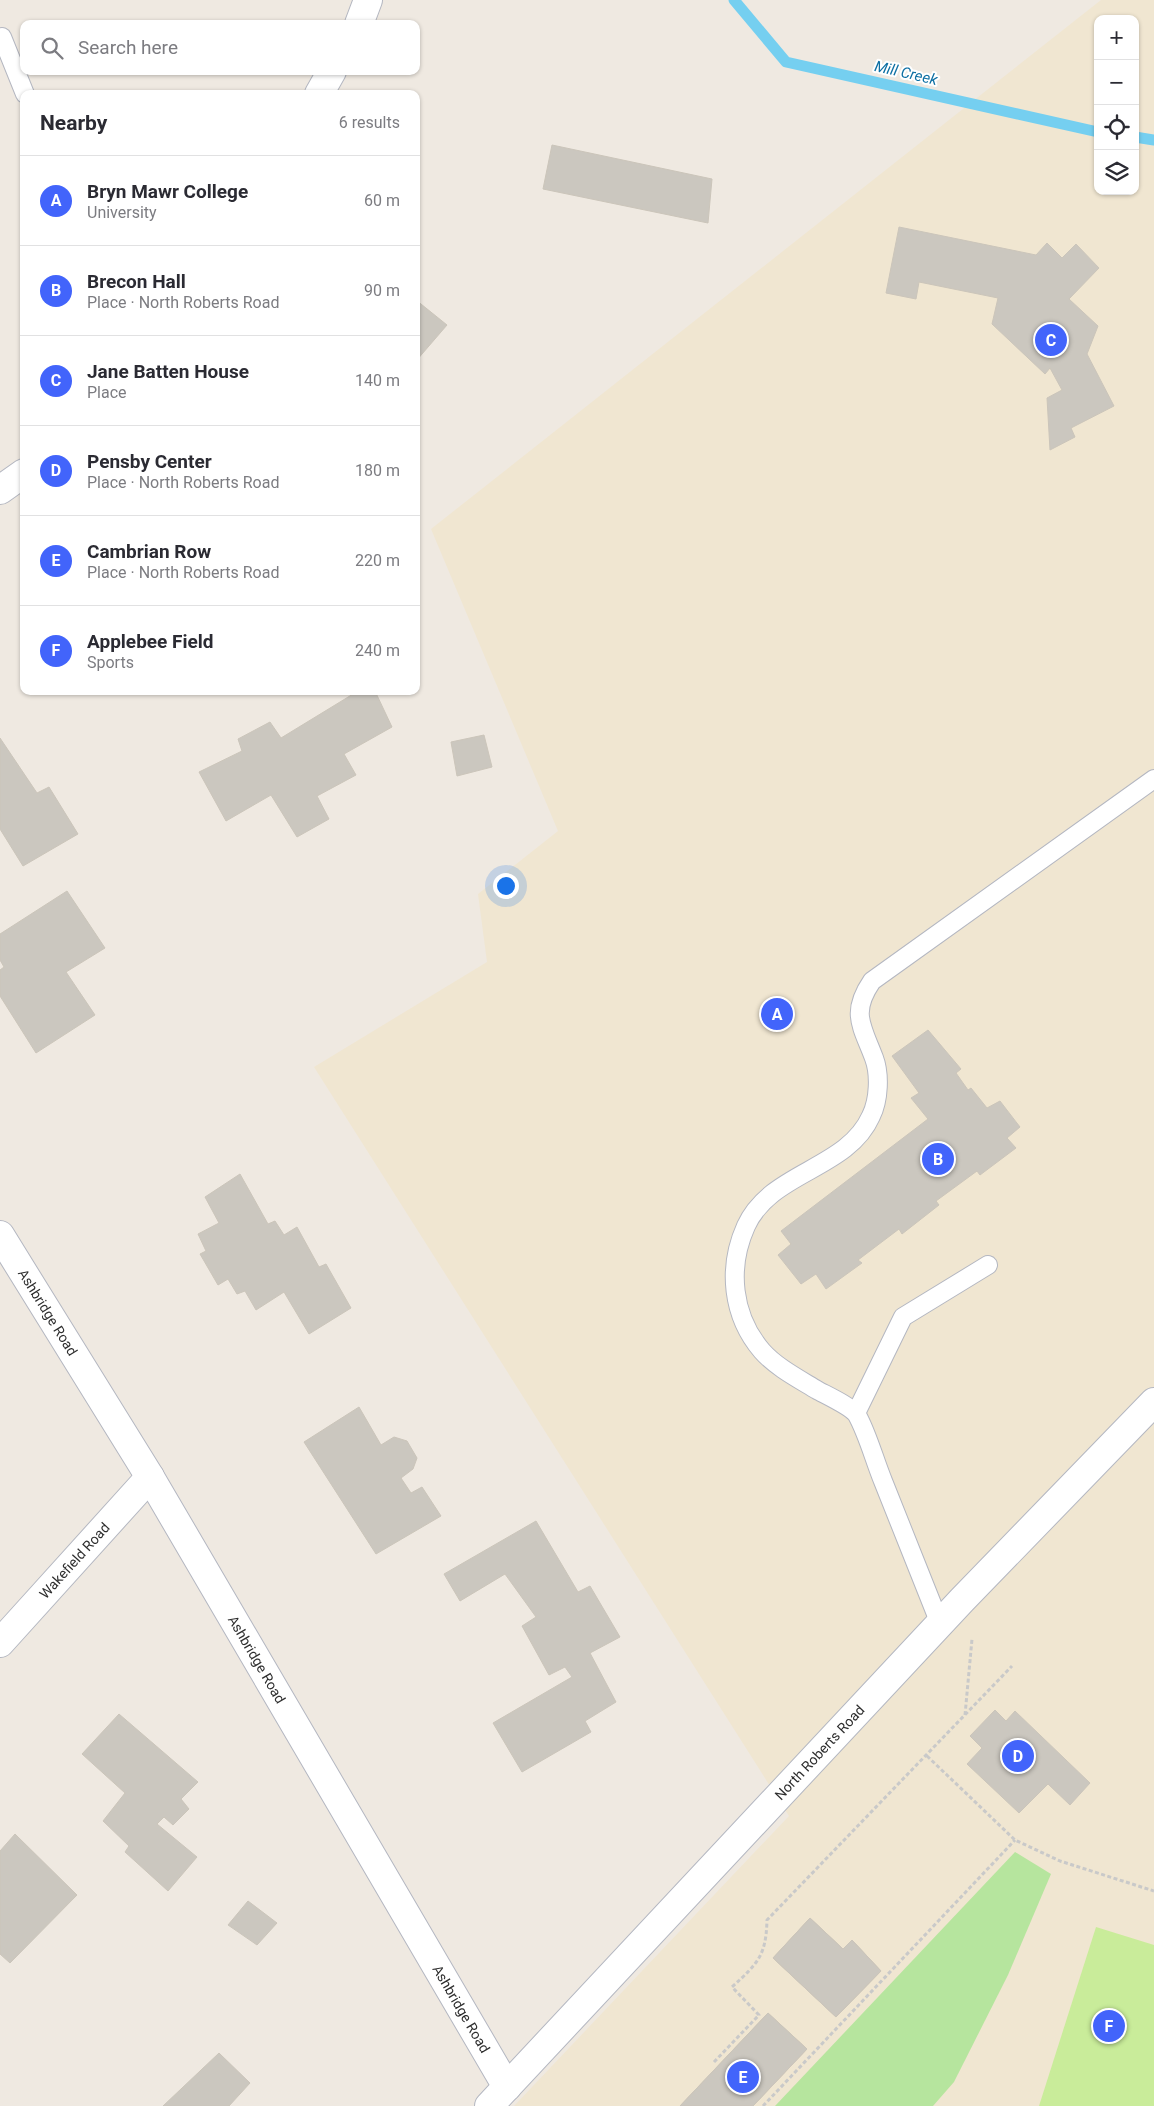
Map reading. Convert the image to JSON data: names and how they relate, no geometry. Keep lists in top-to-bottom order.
{
  "streets": {
    "street": ["Ashbridge Road", "Wakefield Road", "North Roberts Road"]
  },
  "crossings": [
    ["Ashbridge Road", "Wakefield Road"],
    ["Ashbridge Road", "North Roberts Road"]
  ],
  "water": ["Mill Creek"],
  "page": {
    "map_buttons": ["+", "−"],
    "search": "Search here",
    "heading": ["Nearby", "6 results"],
    "list": [
      {
        "mark": "A",
        "name": "Bryn Mawr College",
        "note": "University",
        "value": "60 m"
      },
      {
        "mark": "B",
        "name": "Brecon Hall",
        "note": "Place · North Roberts Road",
        "value": "90 m"
      },
      {
        "mark": "C",
        "name": "Jane Batten House",
        "note": "Place",
        "value": "140 m"
      },
      {
        "mark": "D",
        "name": "Pensby Center",
        "note": "Place · North Roberts Road",
        "value": "180 m"
      },
      {
        "mark": "E",
        "name": "Cambrian Row",
        "note": "Place · North Roberts Road",
        "value": "220 m"
      },
      {
        "mark": "F",
        "name": "Applebee Field",
        "note": "Sports",
        "value": "240 m"
      }
    ],
    "pins": [
      "C",
      "A",
      "B",
      "D",
      "F",
      "E"
    ]
  }
}
